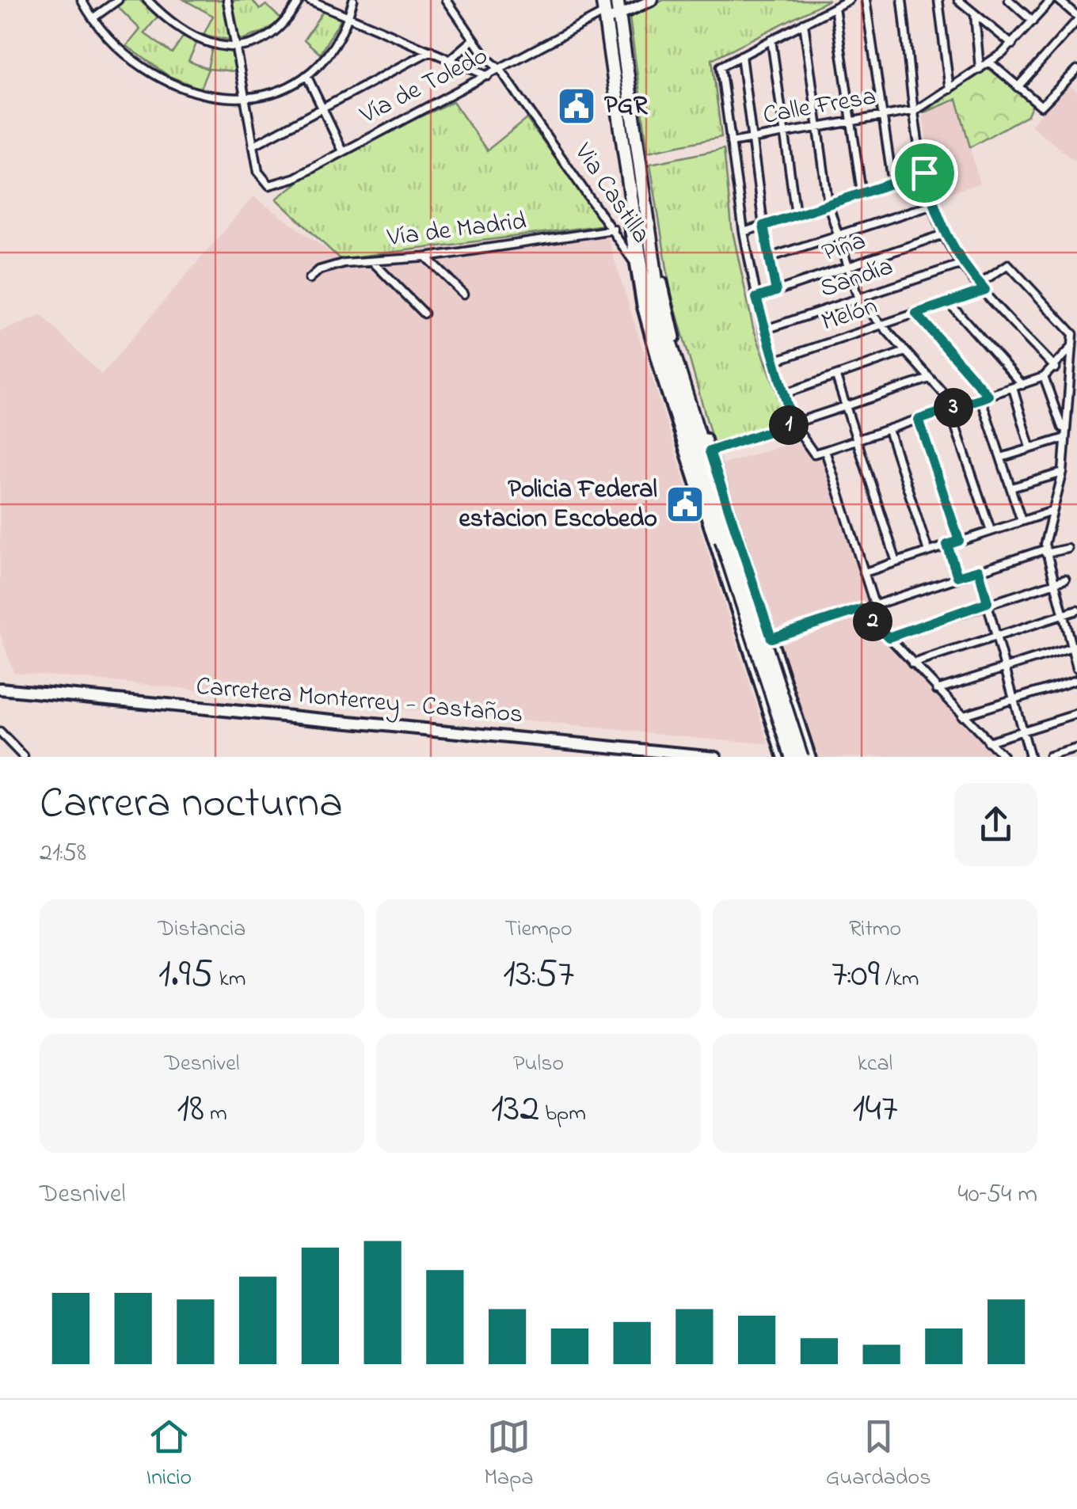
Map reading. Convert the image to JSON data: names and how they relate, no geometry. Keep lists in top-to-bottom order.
{
  "streets": {
    "main road": ["Carretera Monterrey - Castaños"],
    "street": [
      "Vía de Toledo",
      "Calle Fresa",
      "Via Castilla",
      "Vía de Madrid",
      "Piña",
      "Sandía",
      "Melón"
    ]
  },
  "crossings": [
    ["Vía de Toledo", "Via Castilla"],
    ["Via Castilla", "Vía de Madrid"]
  ],
  "places": {
    "public building": ["PGR", "Policia Federal estacion Escobedo"]
  },
  "page": {
    "pins": ["3", "1", "2"],
    "heading": ["Carrera nocturna", "21:58"],
    "stats": [
      ["Distancia", "1.95 km"],
      ["Tiempo", "13:57"],
      ["Ritmo", "7:09 /km"],
      ["Desnivel", "18 m"],
      ["Pulso", "132 bpm"],
      ["kcal", "147"]
    ],
    "chart": ["Desnivel", "40–54 m"],
    "tabs": ["Inicio", "Mapa", "Guardados"]
  }
}
